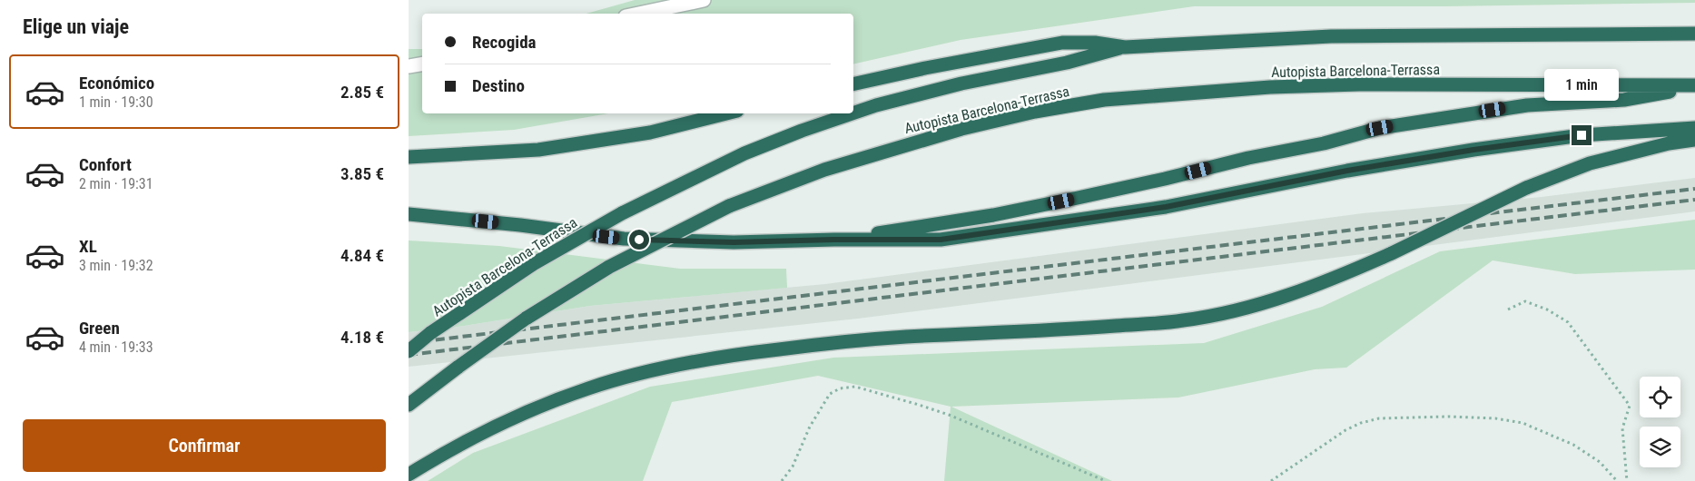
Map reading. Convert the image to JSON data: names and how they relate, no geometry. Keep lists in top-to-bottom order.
{
  "streets": {
    "highway": ["Autopista Barcelona-Terrassa"]
  },
  "page": {
    "heading": "Elige un viaje",
    "banner": ["Recogida", "Destino"],
    "list": [
      {
        "name": "Económico",
        "note": "1 min · 19:30",
        "value": "2.85 €"
      },
      {
        "name": "Confort",
        "note": "2 min · 19:31",
        "value": "3.85 €"
      },
      {
        "name": "XL",
        "note": "3 min · 19:32",
        "value": "4.84 €"
      },
      {
        "name": "Green",
        "note": "4 min · 19:33",
        "value": "4.18 €"
      }
    ],
    "bubble": "1 min",
    "buttons": "Confirmar"
  }
}
